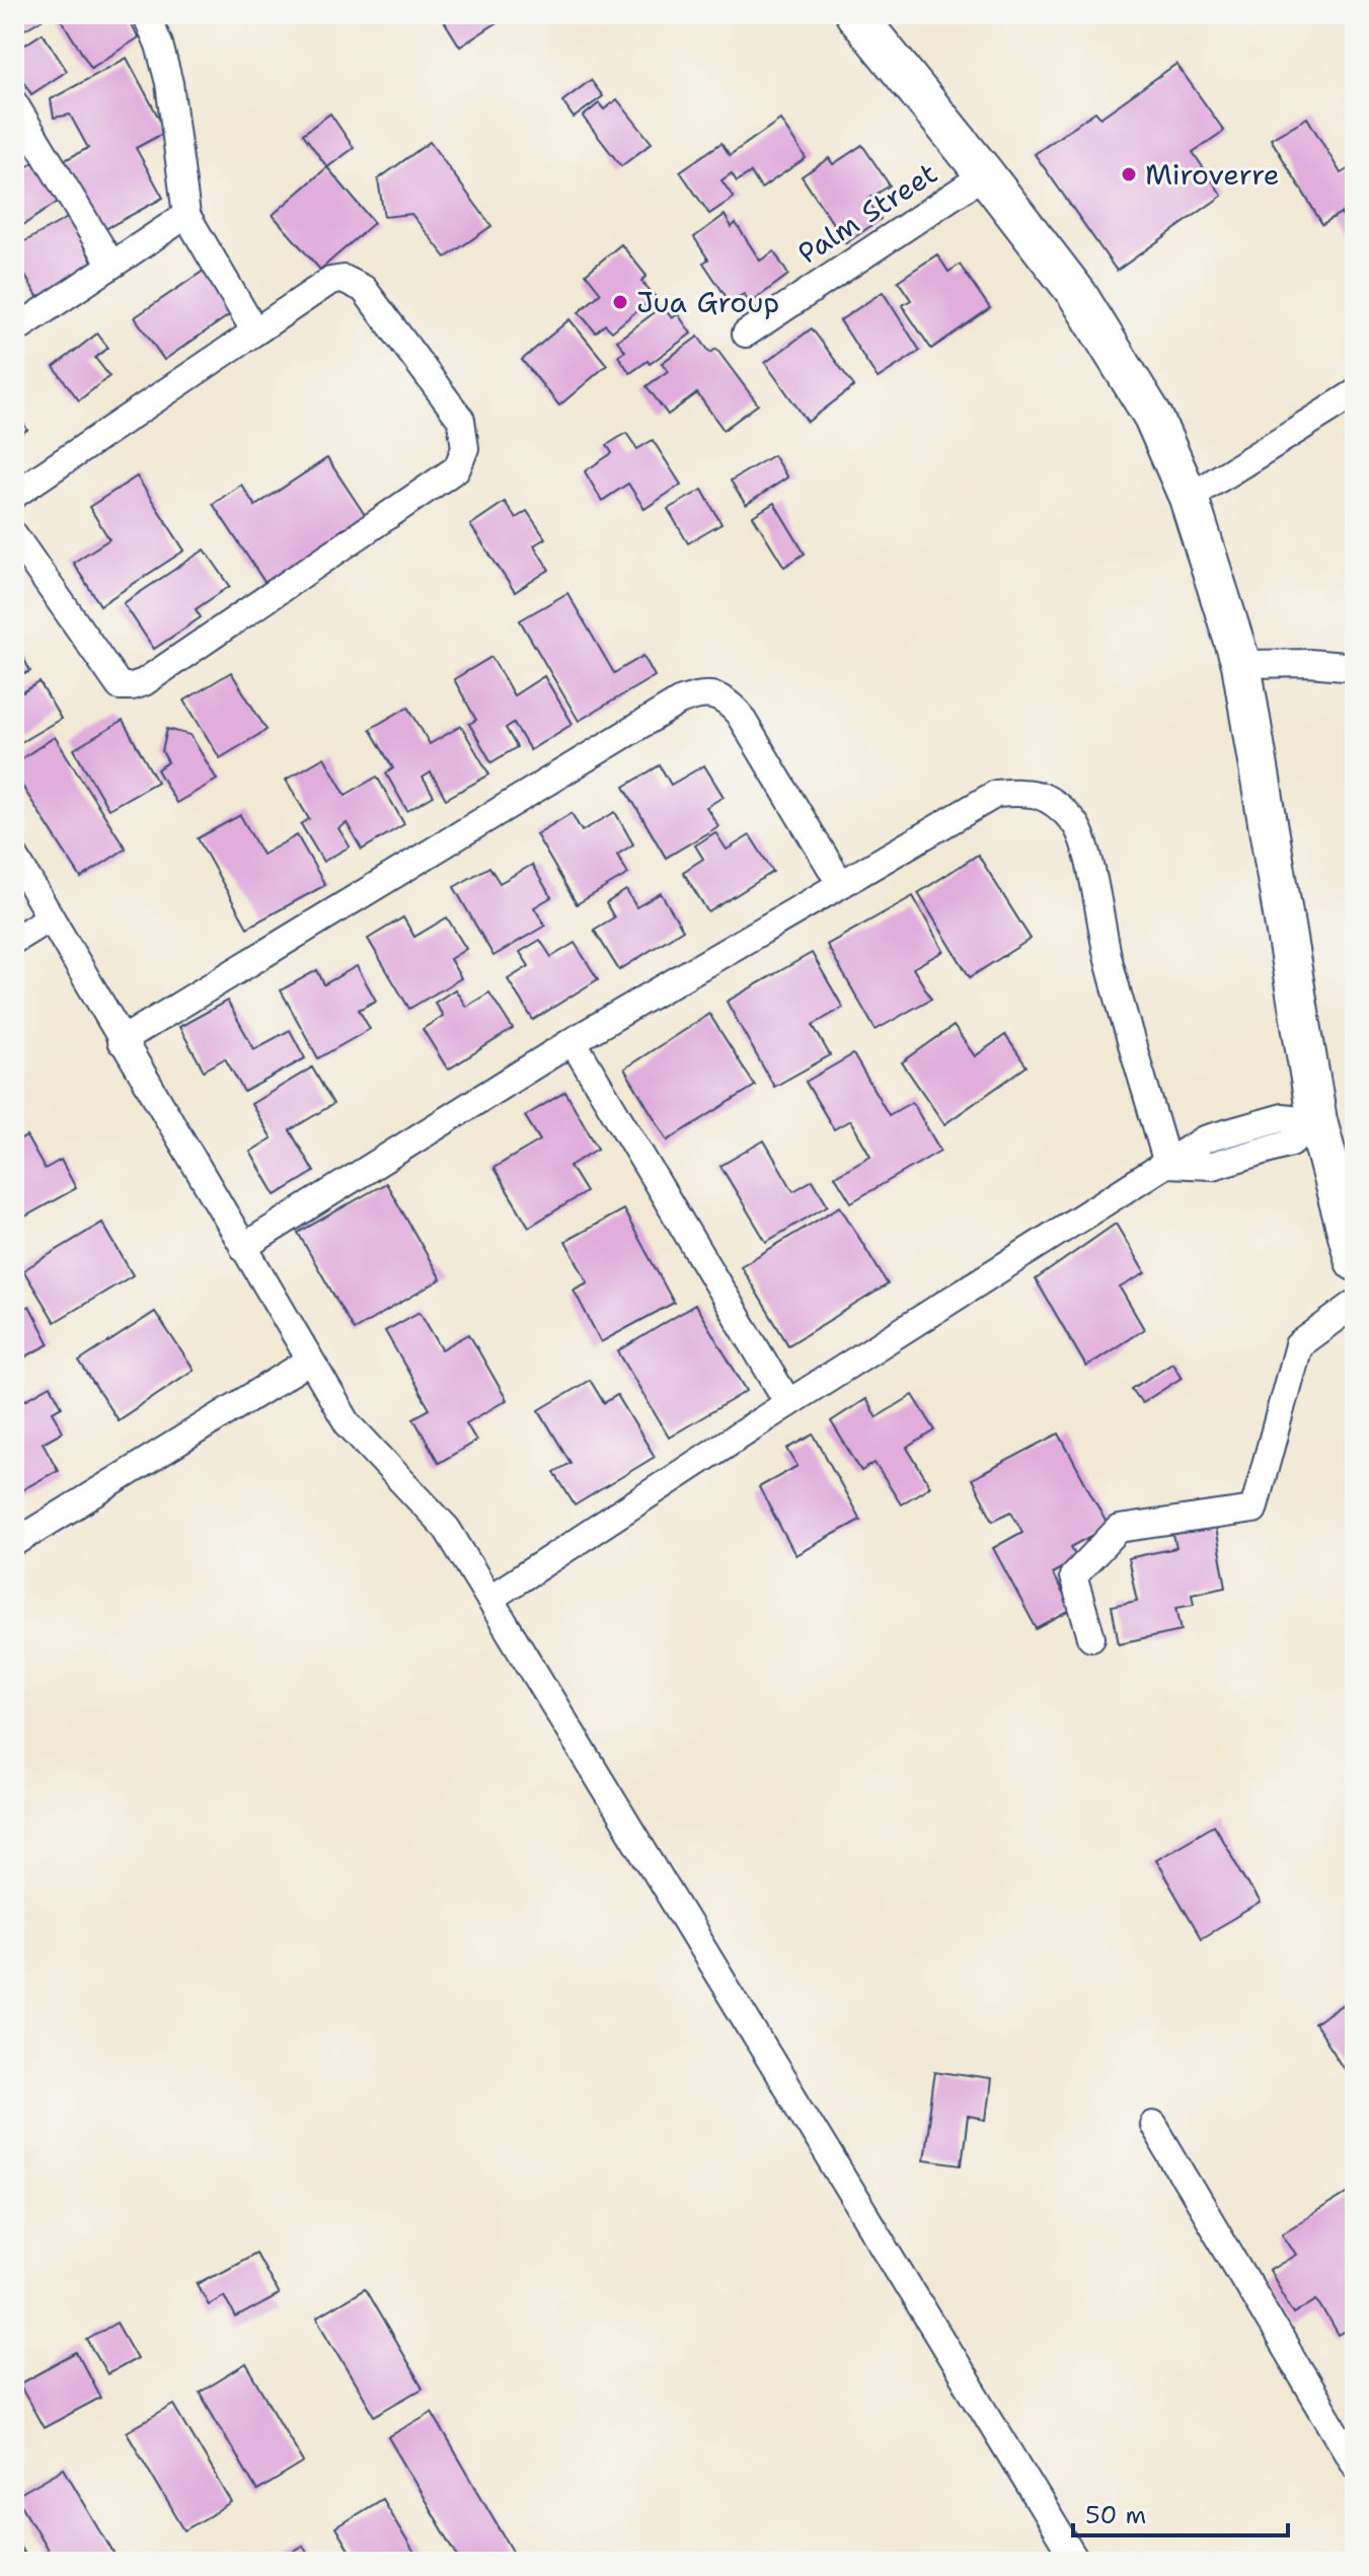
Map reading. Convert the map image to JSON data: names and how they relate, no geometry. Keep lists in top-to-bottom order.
{
  "streets": {
    "street": ["Palm Street"]
  },
  "places": ["Miroverre", "Jua Group"],
  "scale_bar": "50 m"
}
